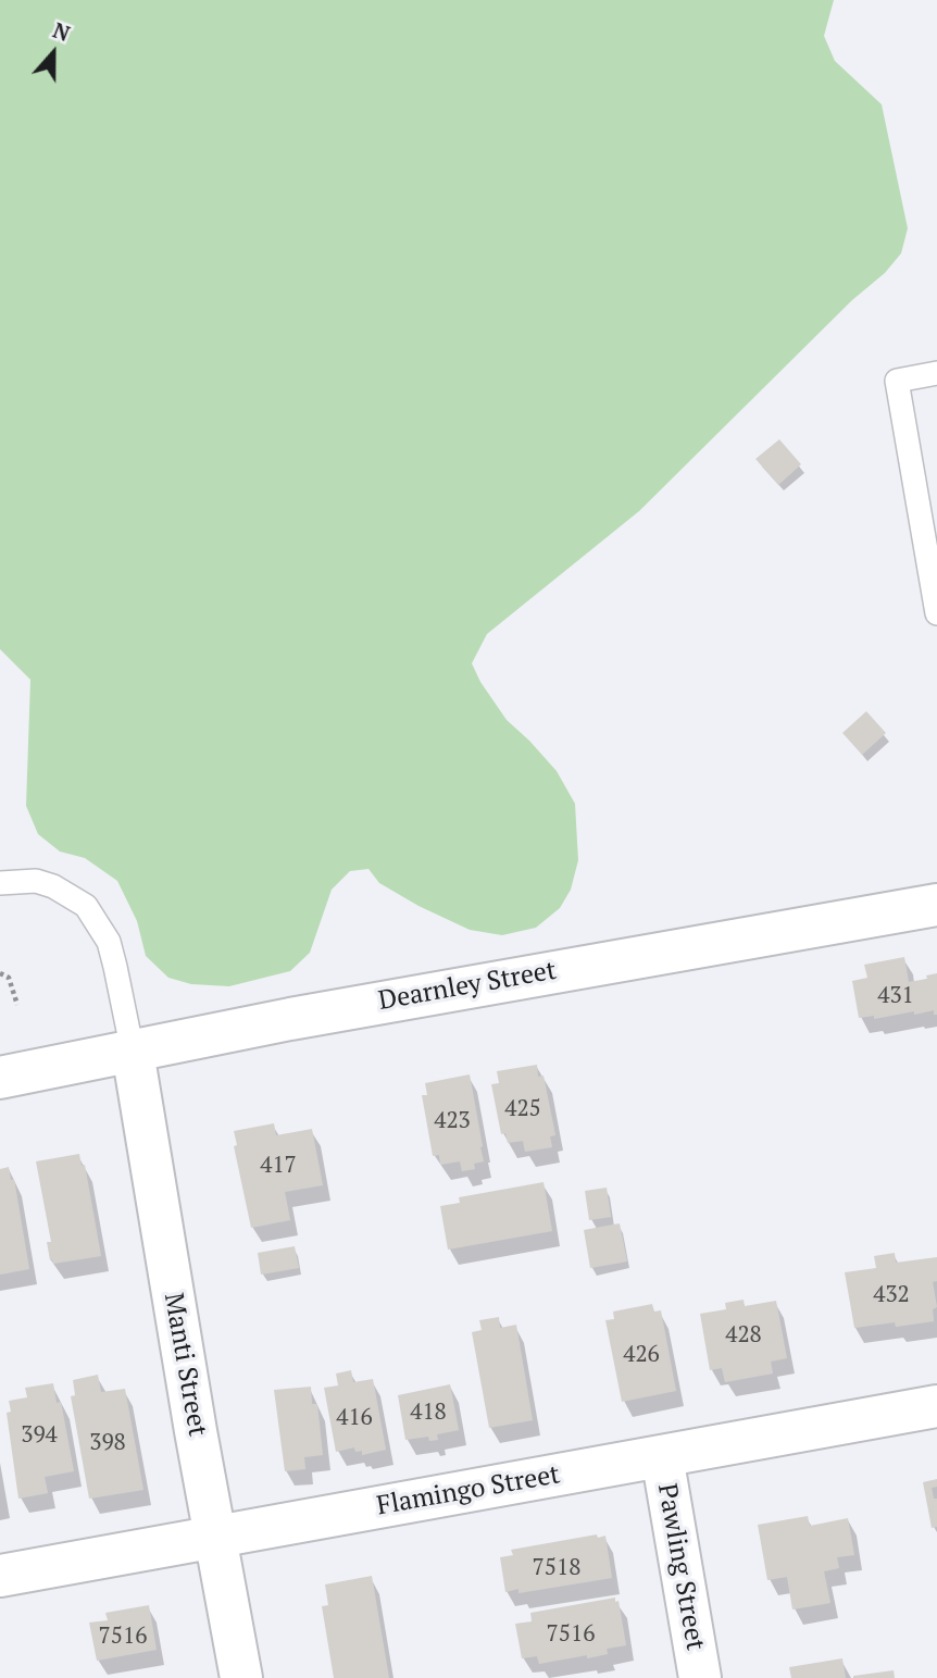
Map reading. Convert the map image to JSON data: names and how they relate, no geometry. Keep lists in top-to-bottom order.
{
  "streets": {
    "street": [
      "Dearnley Street",
      "Manti Street",
      "Flamingo Street",
      "Pawling Street"
    ]
  },
  "crossings": [
    ["Dearnley Street", "Manti Street"],
    ["Manti Street", "Flamingo Street"],
    ["Flamingo Street", "Pawling Street"]
  ],
  "house_numbers": [
    "431",
    "425",
    "423",
    "417",
    "432",
    "428",
    "426",
    "418",
    "416",
    "394",
    "398",
    "7518",
    "7516",
    "7516"
  ],
  "north": "top"
}
